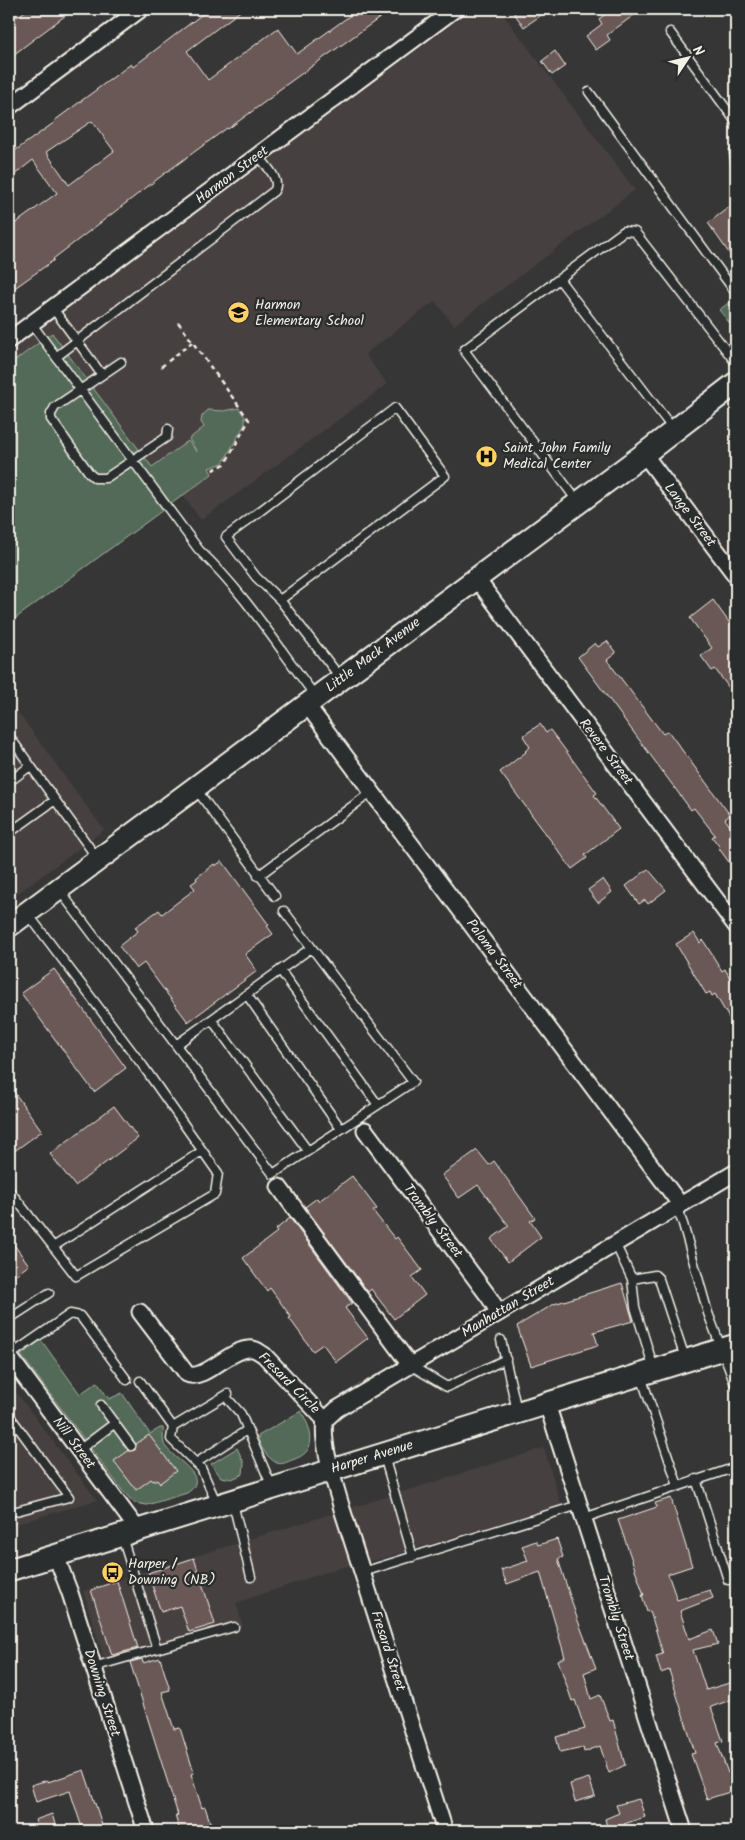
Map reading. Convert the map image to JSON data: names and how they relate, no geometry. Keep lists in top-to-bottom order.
{
  "streets": {
    "main road": ["Little Mack Avenue", "Harper Avenue"],
    "street": [
      "Harmon Street",
      "Lange Street",
      "Revere Street",
      "Paloma Street",
      "Trombly Street",
      "Manhattan Street",
      "Fresard Circle",
      "Nill Street",
      "Fresard Street",
      "Downing Street"
    ]
  },
  "crossings": [
    ["Lange Street", "Little Mack Avenue"],
    ["Little Mack Avenue", "Revere Street"],
    ["Little Mack Avenue", "Paloma Street"],
    ["Paloma Street", "Manhattan Street"],
    ["Trombly Street", "Manhattan Street"],
    ["Trombly Street", "Harper Avenue"],
    ["Manhattan Street", "Fresard Circle"],
    ["Nill Street", "Harper Avenue"],
    ["Harper Avenue", "Fresard Street"],
    ["Harper Avenue", "Downing Street"]
  ],
  "places": {
    "school or university": ["Harmon Elementary School"],
    "hospital": ["Saint John Family Medical Center"],
    "bus stop": ["Harper / Downing (NB)"]
  },
  "north": "top right"
}
